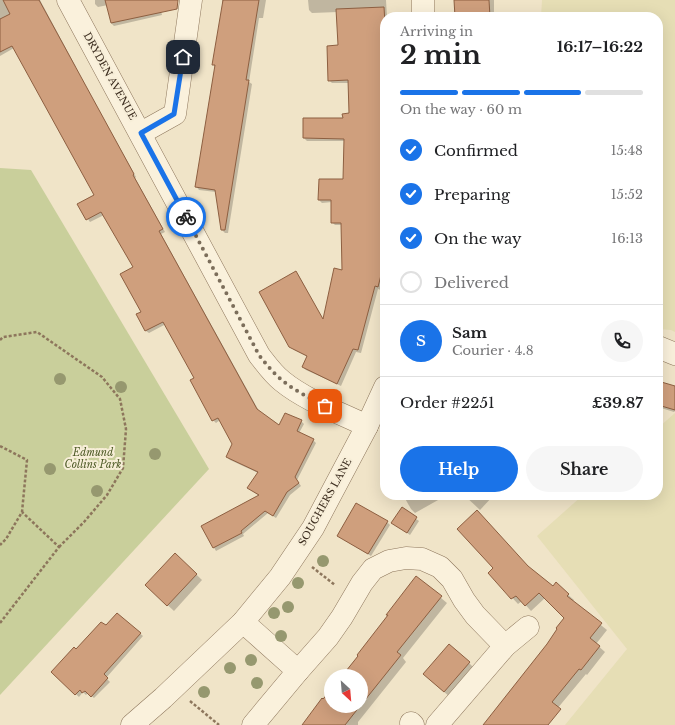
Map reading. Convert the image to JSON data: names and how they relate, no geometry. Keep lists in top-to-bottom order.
{
  "streets": {
    "street": ["DRYDEN AVENUE", "SOUGHERS LANE"]
  },
  "crossings": [
    ["DRYDEN AVENUE", "SOUGHERS LANE"]
  ],
  "parks": ["Edmund Collins Park"],
  "north": "bottom right",
  "page": {
    "heading": ["2 min", "Arriving in", "16:17–16:22"],
    "panel": [
      "Sam",
      "Courier · 4.8",
      "Order #2251",
      "£39.87"
    ],
    "bar": "On the way · 60 m",
    "list": [
      ["Confirmed", "15:48"],
      ["Preparing", "15:52"],
      ["On the way", "16:13"],
      "Delivered"
    ],
    "round": "S",
    "buttons": ["Help", "Share"]
  }
}
